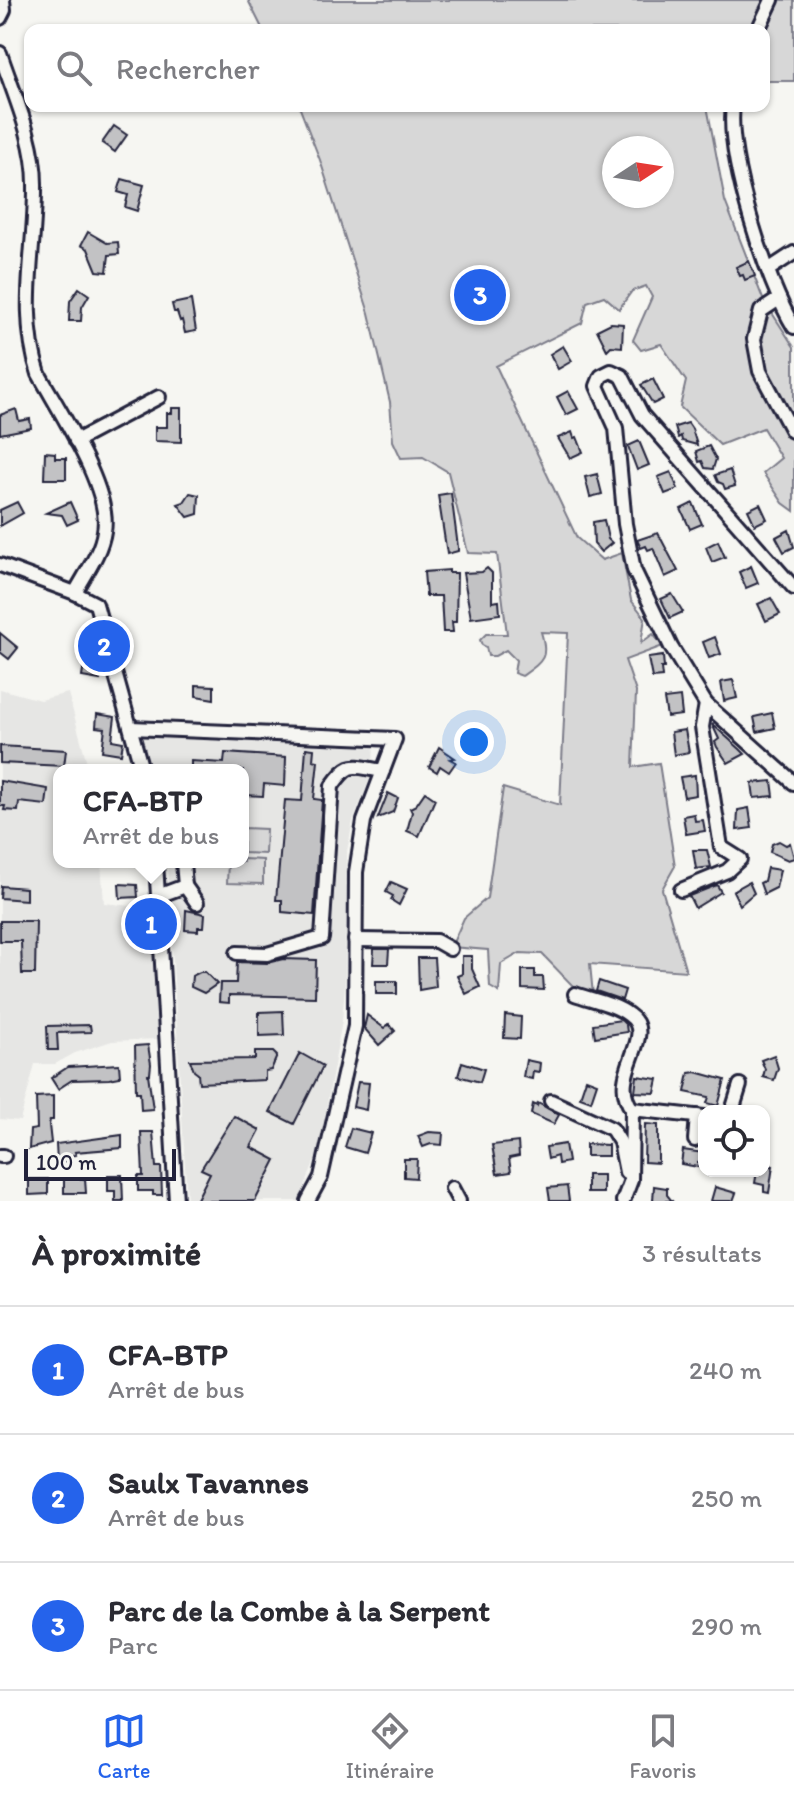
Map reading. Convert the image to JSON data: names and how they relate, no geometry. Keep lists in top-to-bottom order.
{
  "scale_bar": "100 m",
  "north": "right",
  "page": {
    "search": "Rechercher",
    "pins": ["3", "2", "1"],
    "popup": ["CFA-BTP", "Arrêt de bus"],
    "scale": "100 m",
    "heading": ["À proximité", "3 résultats"],
    "list": [
      {
        "mark": "1",
        "name": "CFA-BTP",
        "note": "Arrêt de bus",
        "value": "240 m"
      },
      {
        "mark": "2",
        "name": "Saulx Tavannes",
        "note": "Arrêt de bus",
        "value": "250 m"
      },
      {
        "mark": "3",
        "name": "Parc de la Combe à la Serpent",
        "note": "Parc",
        "value": "290 m"
      }
    ],
    "nav": ["Carte", "Itinéraire", "Favoris"]
  }
}
